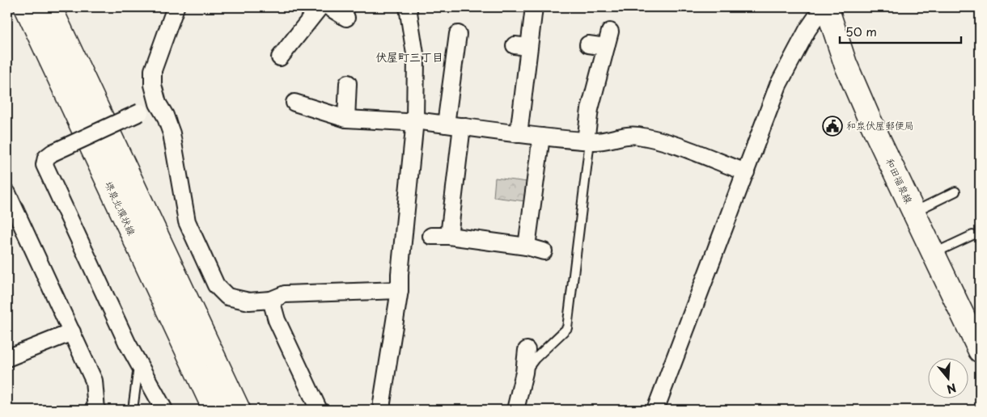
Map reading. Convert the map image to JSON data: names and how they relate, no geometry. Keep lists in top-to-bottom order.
{
  "streets": {
    "main road": ["和田福泉線", "堺泉北環状線"]
  },
  "districts": ["伏屋町三丁目"],
  "places": {
    "public building": ["和泉伏屋郵便局"]
  },
  "scale_bar": "50 m",
  "north": "bottom"
}
